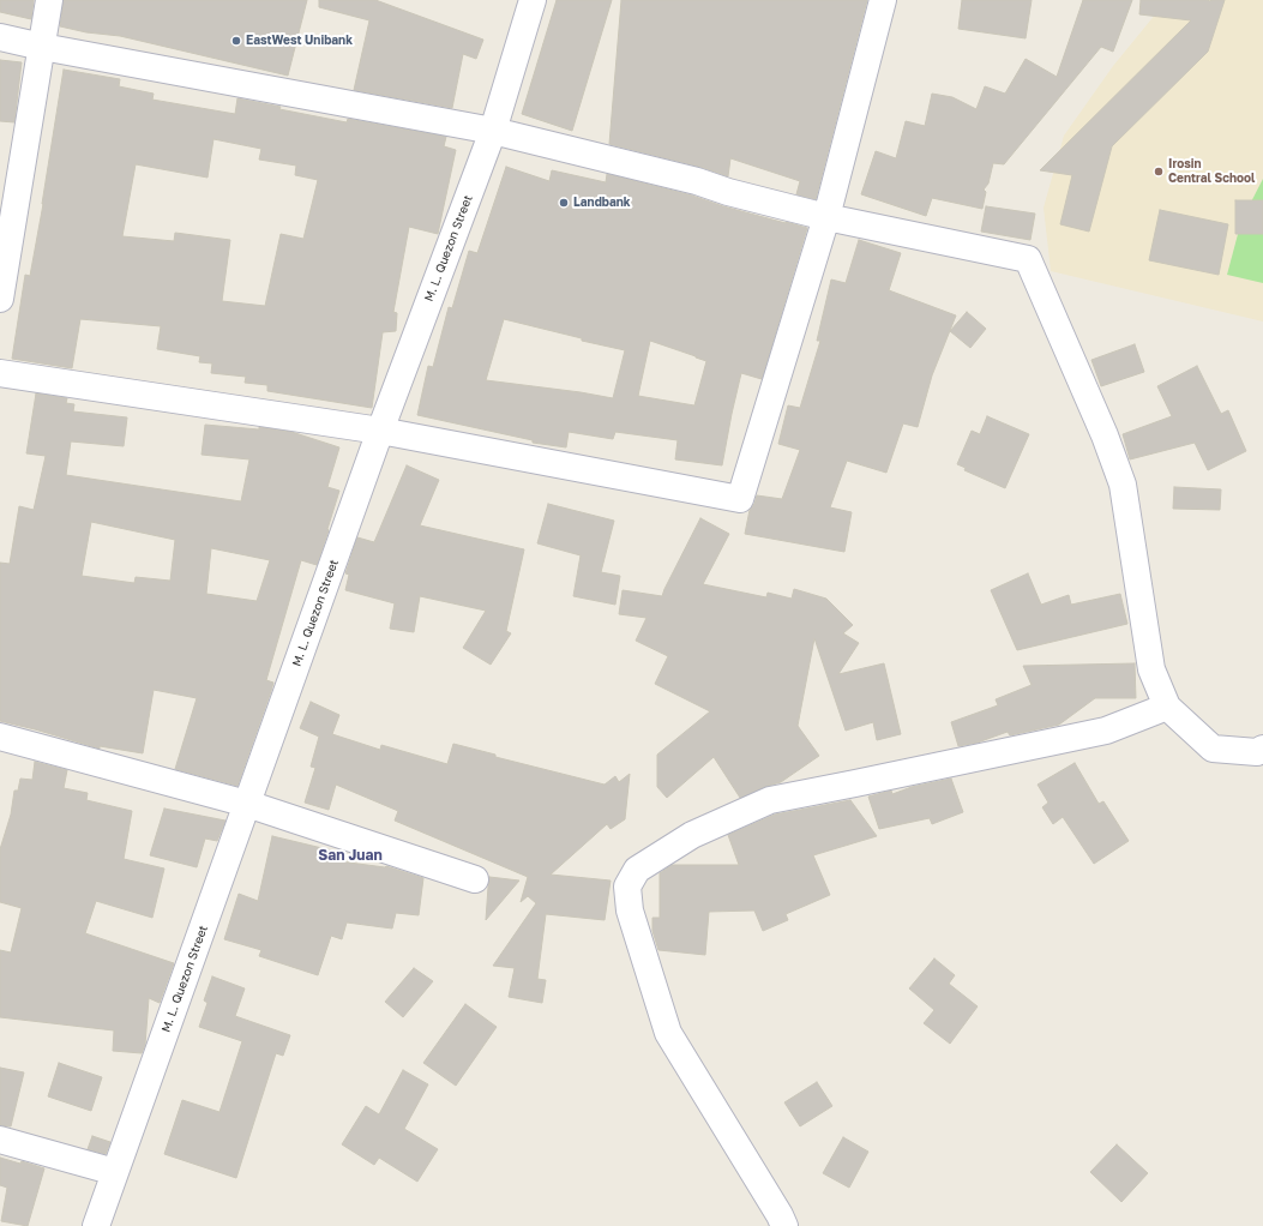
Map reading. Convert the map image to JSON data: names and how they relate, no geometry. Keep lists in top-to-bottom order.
{
  "streets": {
    "street": ["M. L. Quezon Street"]
  },
  "districts": ["San Juan"],
  "places": ["EastWest Unibank", "Irosin Central School", "Landbank"]
}
